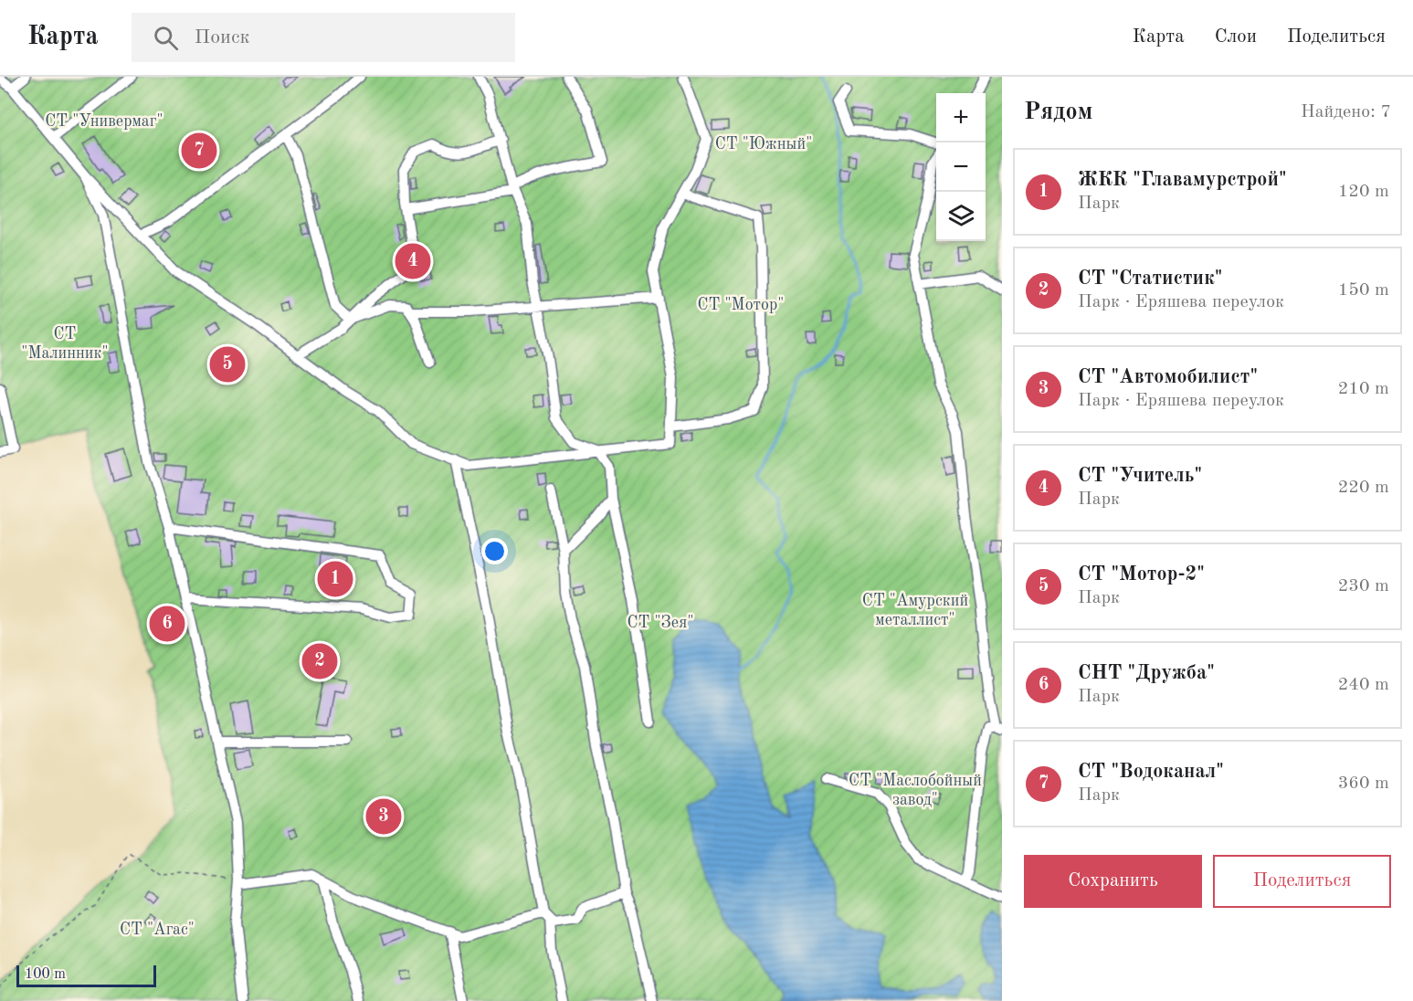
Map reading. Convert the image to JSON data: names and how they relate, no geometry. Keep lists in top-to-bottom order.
{
  "parks": [
    "СТ \"Универмаг\"",
    "СТ \"Южный\"",
    "СТ \"Мотор\"",
    "СТ \"Малинник\"",
    "СТ \"Амурский металлист\"",
    "СТ \"Зея\"",
    "СТ \"Маслобойный завод\"",
    "СТ \"Агас\""
  ],
  "scale_bar": "100 m",
  "page": {
    "header": "Карта",
    "search": "Поиск",
    "nav": ["Карта", "Слои", "Поделиться"],
    "heading": ["Рядом", "Найдено: 7"],
    "map_buttons": ["+", "−"],
    "pins": [
      "7",
      "4",
      "5",
      "1",
      "6",
      "2",
      "3"
    ],
    "list": [
      {
        "mark": "1",
        "name": "ЖКК \"Главамурстрой\"",
        "note": "Парк",
        "value": "120 m"
      },
      {
        "mark": "2",
        "name": "СТ \"Статистик\"",
        "note": "Парк · Еряшева переулок",
        "value": "150 m"
      },
      {
        "mark": "3",
        "name": "СТ \"Автомобилист\"",
        "note": "Парк · Еряшева переулок",
        "value": "210 m"
      },
      {
        "mark": "4",
        "name": "СТ \"Учитель\"",
        "note": "Парк",
        "value": "220 m"
      },
      {
        "mark": "5",
        "name": "СТ \"Мотор-2\"",
        "note": "Парк",
        "value": "230 m"
      },
      {
        "mark": "6",
        "name": "СНТ \"Дружба\"",
        "note": "Парк",
        "value": "240 m"
      },
      {
        "mark": "7",
        "name": "СТ \"Водоканал\"",
        "note": "Парк",
        "value": "360 m"
      }
    ],
    "buttons": ["Сохранить", "Поделиться"],
    "scale": "100 m"
  }
}
